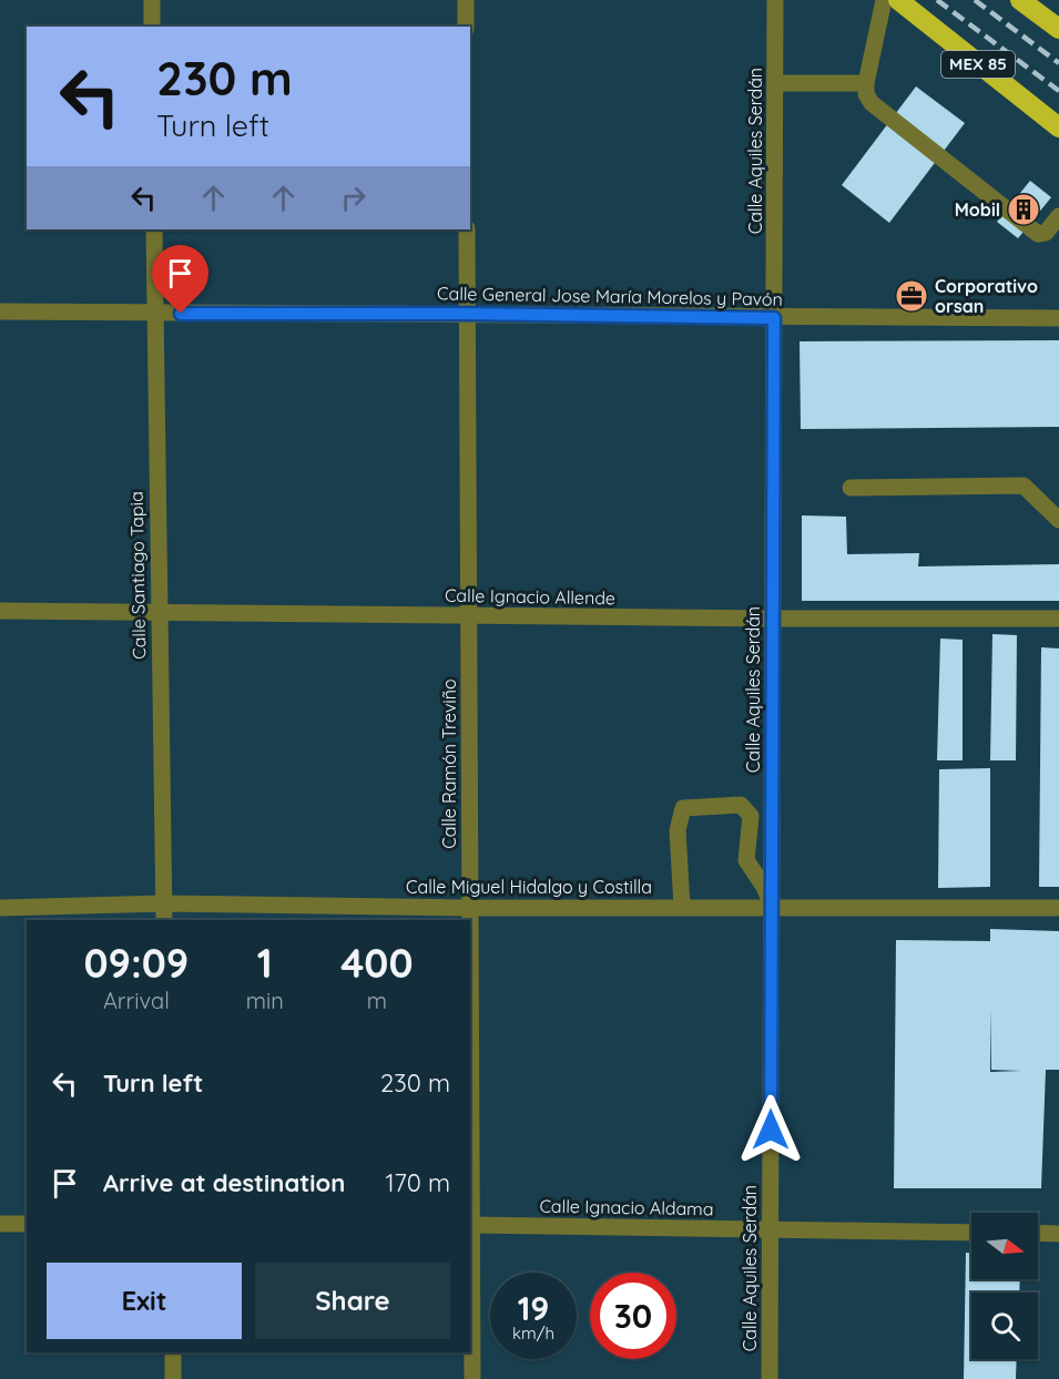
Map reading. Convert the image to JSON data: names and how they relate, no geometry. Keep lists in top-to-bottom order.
{
  "streets": {
    "highway": ["MEX 85"],
    "street": [
      "Calle Aquiles Serdán",
      "Calle General Jose María Morelos y Pavón",
      "Calle Santiago Tapia",
      "Calle Ignacio Allende",
      "Calle Ramón Treviño",
      "Calle Miguel Hidalgo y Costilla",
      "Calle Ignacio Aldama"
    ]
  },
  "crossings": [
    ["Calle Aquiles Serdán", "Calle General Jose María Morelos y Pavón"],
    ["Calle Aquiles Serdán", "Calle Ignacio Allende"],
    ["Calle Aquiles Serdán", "Calle Miguel Hidalgo y Costilla"],
    ["Calle Aquiles Serdán", "Calle Ignacio Aldama"],
    ["Calle General Jose María Morelos y Pavón", "Calle Santiago Tapia"],
    ["Calle General Jose María Morelos y Pavón", "Calle Ramón Treviño"],
    ["Calle Santiago Tapia", "Calle Ignacio Allende"],
    ["Calle Santiago Tapia", "Calle Miguel Hidalgo y Costilla"],
    ["Calle Ignacio Allende", "Calle Ramón Treviño"],
    ["Calle Ramón Treviño", "Calle Miguel Hidalgo y Costilla"],
    ["Calle Ramón Treviño", "Calle Ignacio Aldama"]
  ],
  "places": {
    "building": ["Mobil"],
    "office": ["Corporativo orsan"]
  },
  "north": "right",
  "page": {
    "turn": ["230 m", "Turn left"],
    "eta": [
      "09:09",
      "Arrival",
      "1",
      "min",
      "400",
      "m"
    ],
    "list": [
      {
        "name": "Turn left",
        "value": "230 m"
      },
      {
        "name": "Arrive at destination",
        "value": "170 m"
      }
    ],
    "buttons": ["Exit", "Share"],
    "speed": "19 km/h",
    "limit": "30"
  }
}
